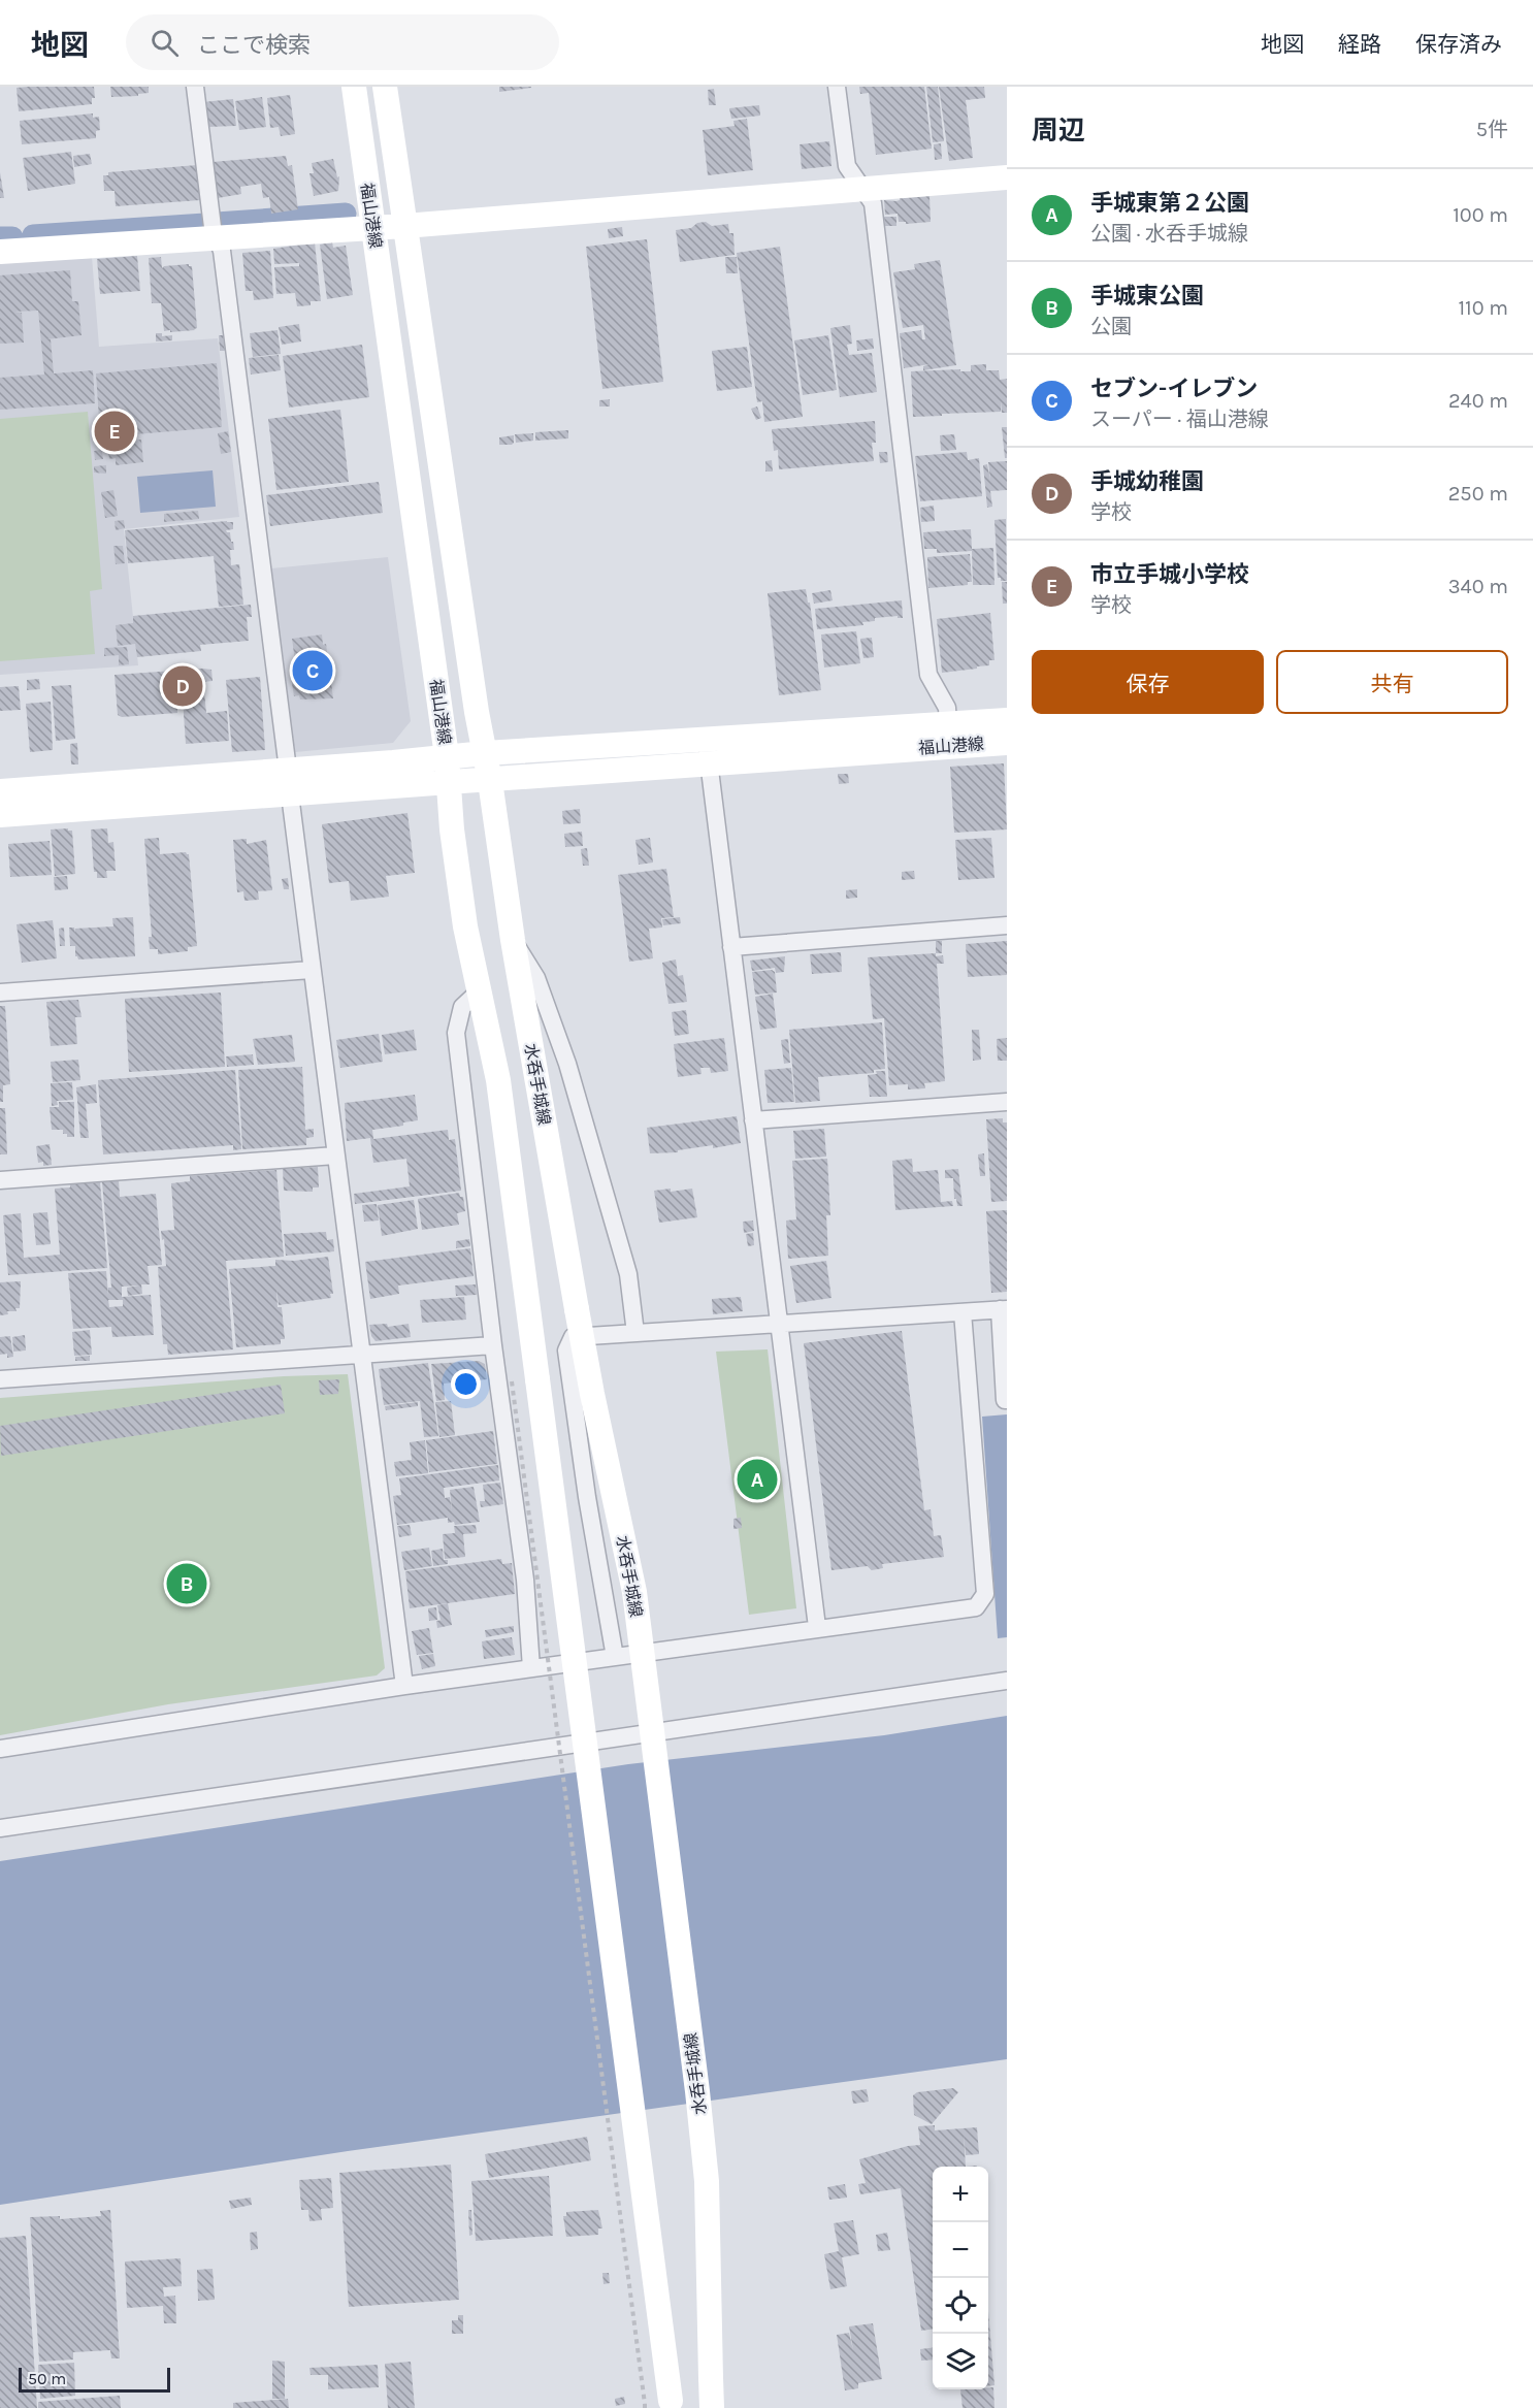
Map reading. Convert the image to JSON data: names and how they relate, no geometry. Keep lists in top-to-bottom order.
{
  "streets": {
    "main road": ["福山港線", "水呑手城線"]
  },
  "crossings": [
    ["福山港線", "水呑手城線"]
  ],
  "scale_bar": "50 m",
  "page": {
    "header": "地図",
    "search": "ここで検索",
    "nav": ["地図", "経路", "保存済み"],
    "heading": ["周辺", "5件"],
    "list": [
      {
        "mark": "A",
        "name": "手城東第２公園",
        "note": "公園 · 水呑手城線",
        "value": "100 m"
      },
      {
        "mark": "B",
        "name": "手城東公園",
        "note": "公園",
        "value": "110 m"
      },
      {
        "mark": "C",
        "name": "セブン-イレブン",
        "note": "スーパー · 福山港線",
        "value": "240 m"
      },
      {
        "mark": "D",
        "name": "手城幼稚園",
        "note": "学校",
        "value": "250 m"
      },
      {
        "mark": "E",
        "name": "市立手城小学校",
        "note": "学校",
        "value": "340 m"
      }
    ],
    "pins": [
      "E",
      "C",
      "D",
      "A",
      "B"
    ],
    "buttons": ["保存", "共有"],
    "map_buttons": ["+", "−"],
    "scale": "50 m"
  }
}
